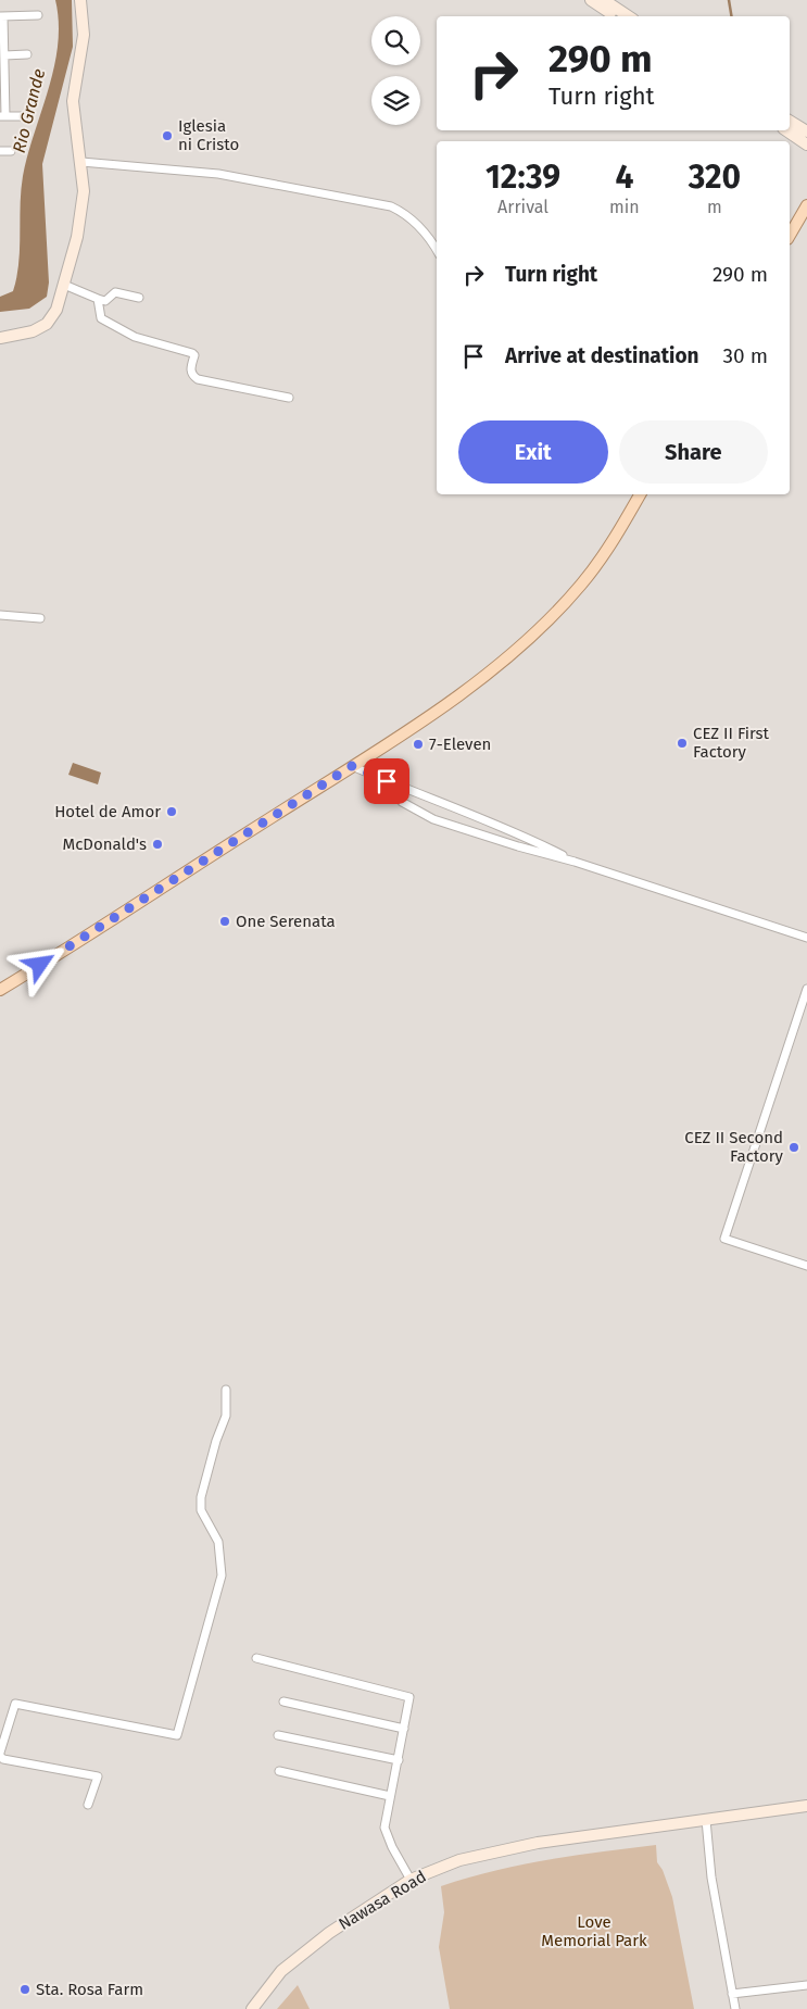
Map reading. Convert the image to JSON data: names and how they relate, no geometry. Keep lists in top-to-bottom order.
{
  "streets": {
    "street": ["Nawasa Road"]
  },
  "water": ["Rio Grande"],
  "parks": ["Love Memorial Park"],
  "places": [
    "Iglesia ni Cristo",
    "CEZ II First Factory",
    "7-Eleven",
    "Hotel de Amor",
    "McDonald's",
    "One Serenata",
    "CEZ II Second Factory",
    "Sta. Rosa Farm"
  ],
  "page": {
    "turn": ["290 m", "Turn right"],
    "eta": [
      "12:39",
      "Arrival",
      "4",
      "min",
      "320",
      "m"
    ],
    "list": [
      {
        "name": "Turn right",
        "value": "290 m"
      },
      {
        "name": "Arrive at destination",
        "value": "30 m"
      }
    ],
    "buttons": ["Exit", "Share"]
  }
}
